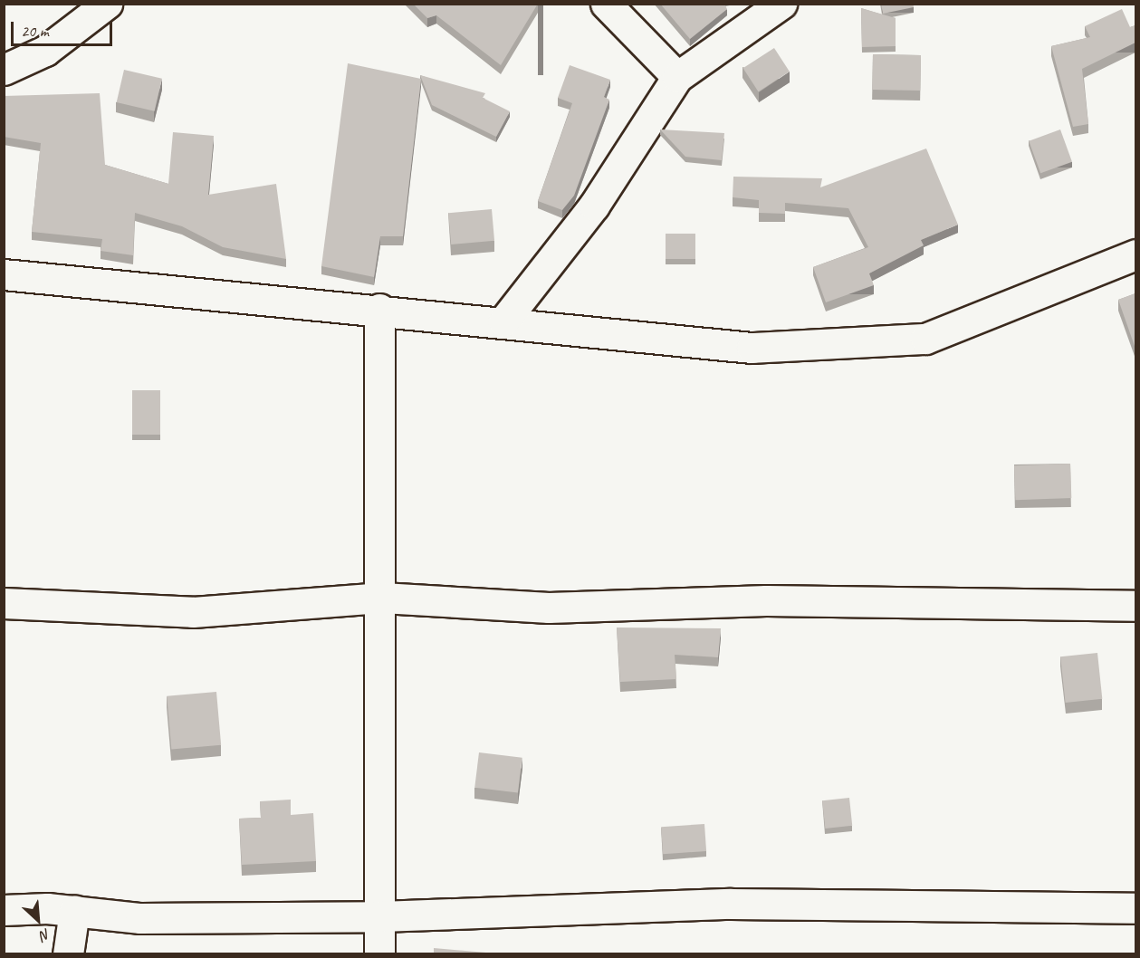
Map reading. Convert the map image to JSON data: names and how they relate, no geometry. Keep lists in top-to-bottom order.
{
  "scale_bar": "20 m",
  "north": "bottom right"
}
